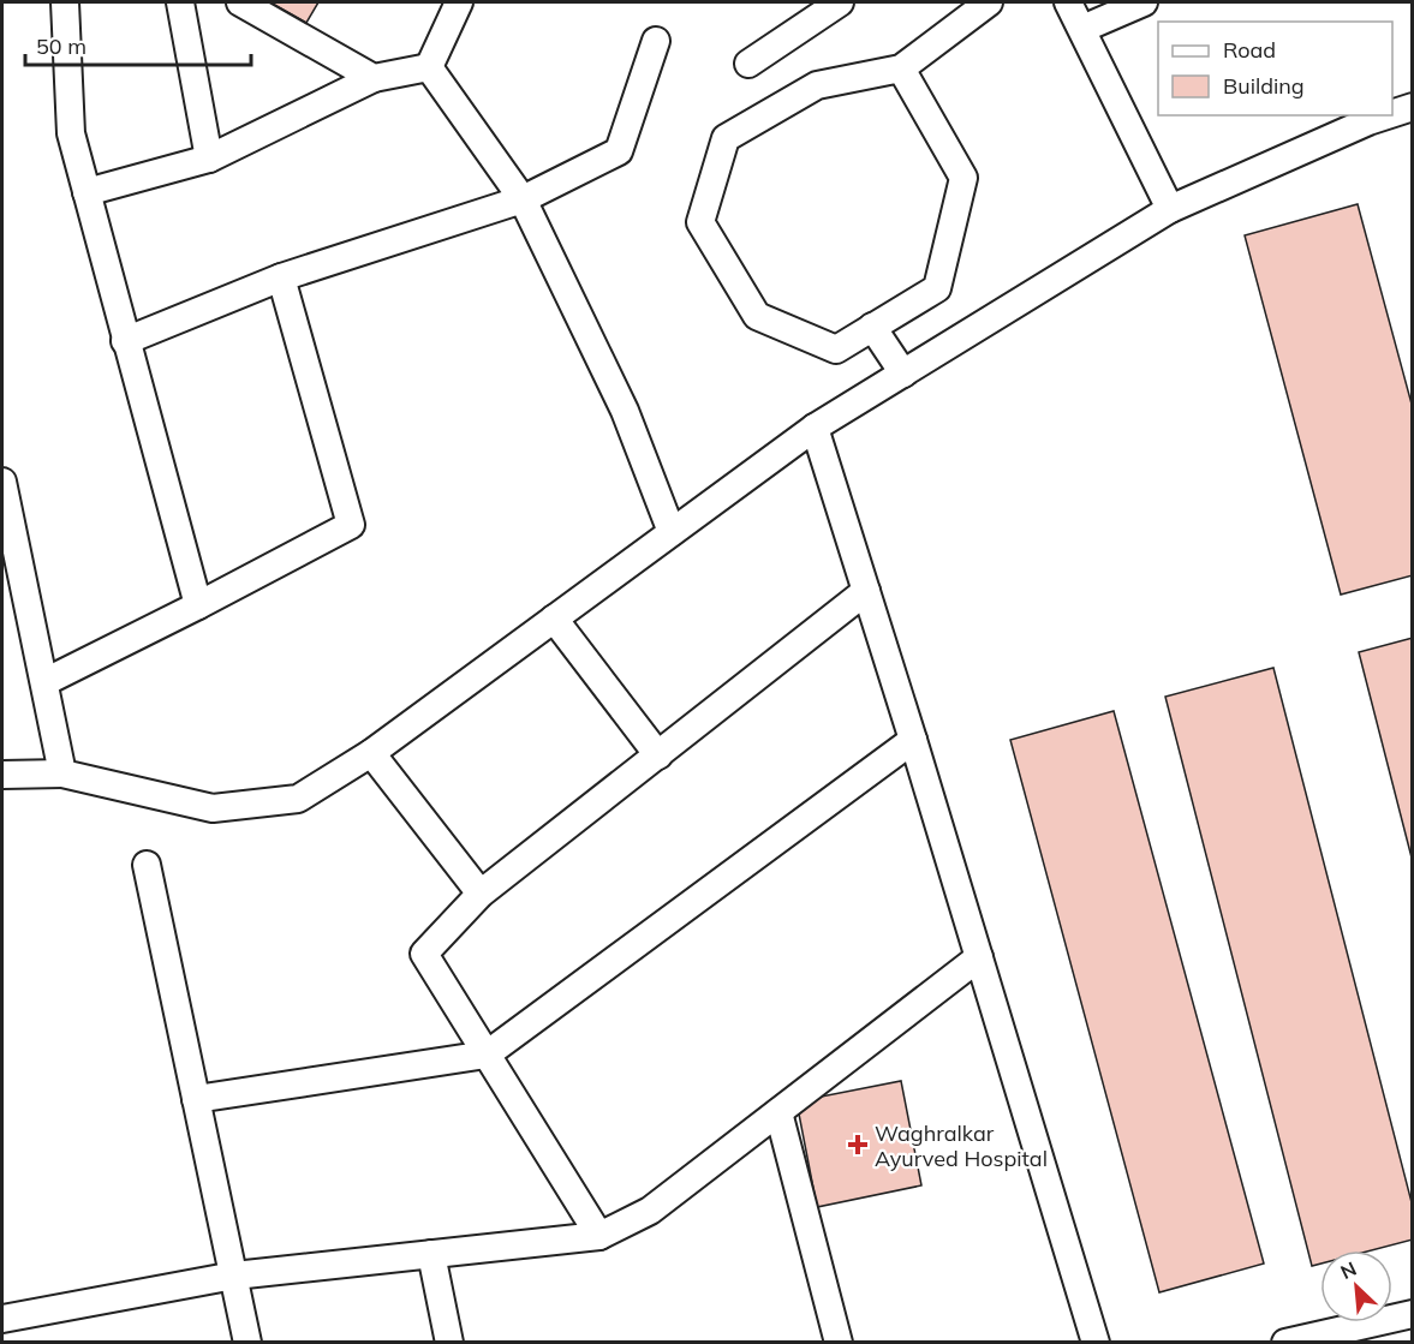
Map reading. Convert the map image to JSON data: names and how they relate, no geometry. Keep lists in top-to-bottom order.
{
  "places": {
    "health": ["Waghralkar Ayurved Hospital"]
  },
  "legend": ["Road", "Building"],
  "scale_bar": "50 m",
  "north": "top left"
}
